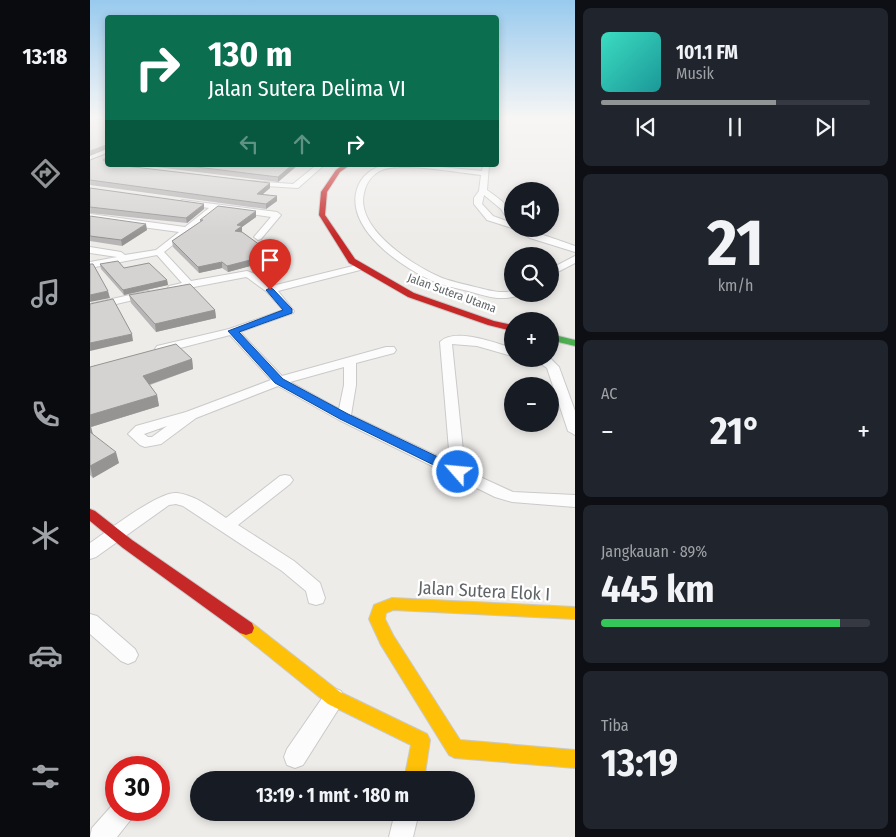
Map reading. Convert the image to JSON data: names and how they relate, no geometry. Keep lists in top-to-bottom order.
{
  "streets": {
    "street": ["Jalan Sutera Utama", "Jalan Sutera Elok I"]
  },
  "page": {
    "tabs": "13:18",
    "turn": ["130 m", "Jalan Sutera Delima VI"],
    "song": ["101.1 FM", "Musik"],
    "tile": [
      ["21", "km/h"],
      "AC",
      ["Jangkauan · 89%", "445 km"],
      ["Tiba", "13:19"]
    ],
    "map_buttons": ["+", "−"],
    "heat": ["−", "21°", "+"],
    "limit": "30",
    "trip": "13:19 · 1 mnt · 180 m"
  }
}
